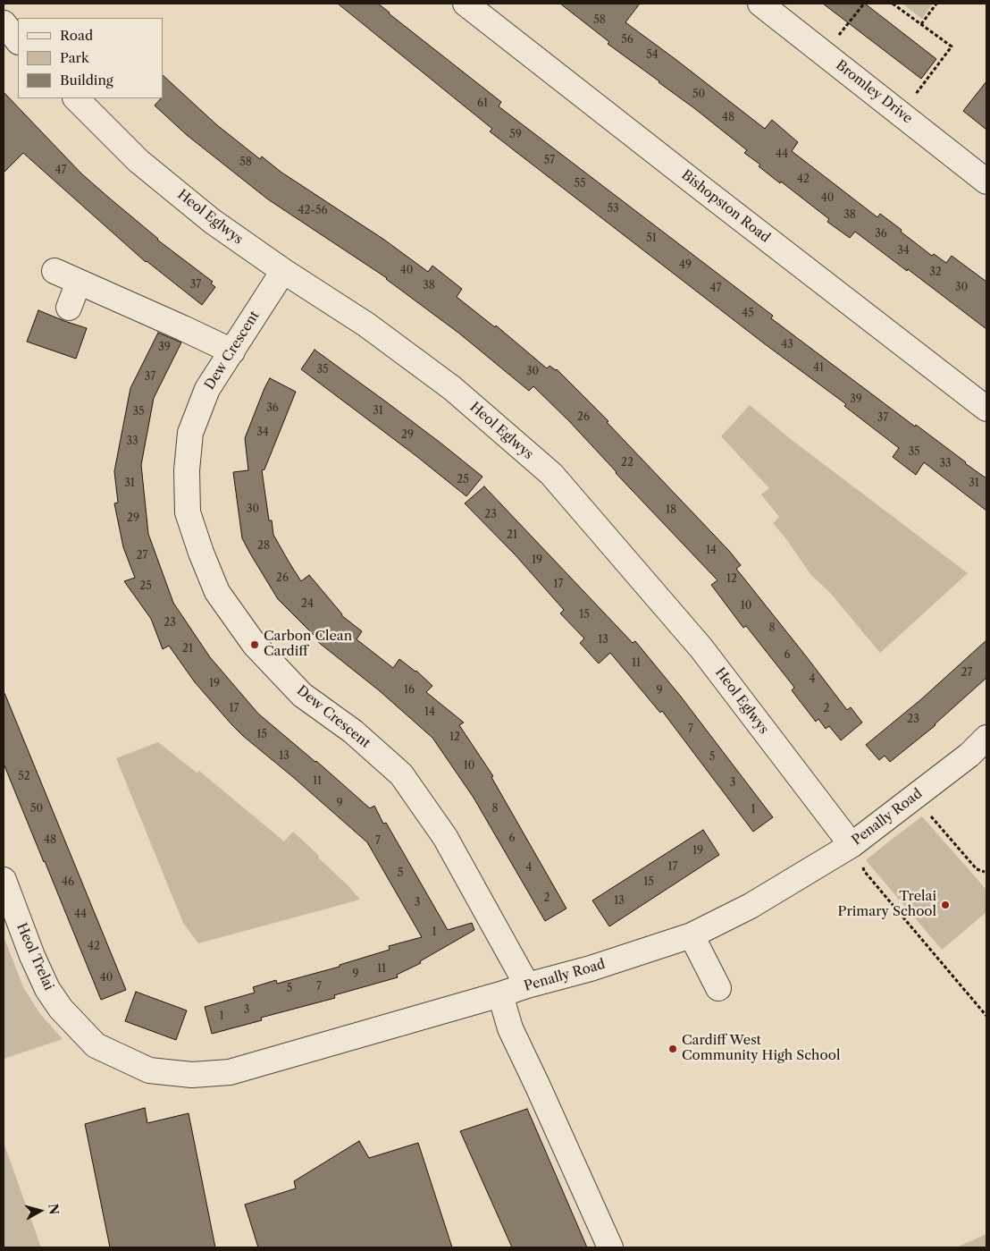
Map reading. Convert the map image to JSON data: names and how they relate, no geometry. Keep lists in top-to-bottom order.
{
  "streets": {
    "street": [
      "Bromley Drive",
      "Bishopston Road",
      "Heol Eglwys",
      "Dew Crescent",
      "Penally Road",
      "Heol Trelai"
    ]
  },
  "crossings": [
    ["Heol Eglwys", "Dew Crescent"],
    ["Heol Eglwys", "Penally Road"],
    ["Dew Crescent", "Penally Road"],
    ["Penally Road", "Heol Trelai"]
  ],
  "places": ["Carbon Clean Cardiff", "Trelai Primary School", "Cardiff West Community High School"],
  "house_numbers": [
    "58",
    "56",
    "54",
    "50",
    "61",
    "48",
    "59",
    "44",
    "57",
    "58",
    "47",
    "42",
    "55",
    "40",
    "53",
    "42-56",
    "38",
    "36",
    "51",
    "34",
    "49",
    "40",
    "32",
    "37",
    "38",
    "30",
    "47",
    "45",
    "43",
    "39",
    "41",
    "35",
    "30",
    "37",
    "39",
    "36",
    "31",
    "35",
    "26",
    "37",
    "34",
    "29",
    "33",
    "35",
    "22",
    "33",
    "25",
    "31",
    "31",
    "30",
    "18",
    "23",
    "29",
    "21",
    "28",
    "14",
    "27",
    "19",
    "26",
    "12",
    "17",
    "25",
    "24",
    "10",
    "15",
    "23",
    "8",
    "13",
    "21",
    "6",
    "11",
    "27",
    "4",
    "19",
    "16",
    "9",
    "17",
    "2",
    "14",
    "23",
    "7",
    "15",
    "12",
    "13",
    "5",
    "10",
    "52",
    "11",
    "3",
    "9",
    "50",
    "8",
    "1",
    "6",
    "48",
    "7",
    "19",
    "17",
    "4",
    "5",
    "46",
    "15",
    "2",
    "13",
    "3",
    "44",
    "1",
    "42",
    "11",
    "9",
    "40",
    "7",
    "5",
    "3",
    "1"
  ],
  "legend": ["Road", "Park", "Building"],
  "north": "right"
}
